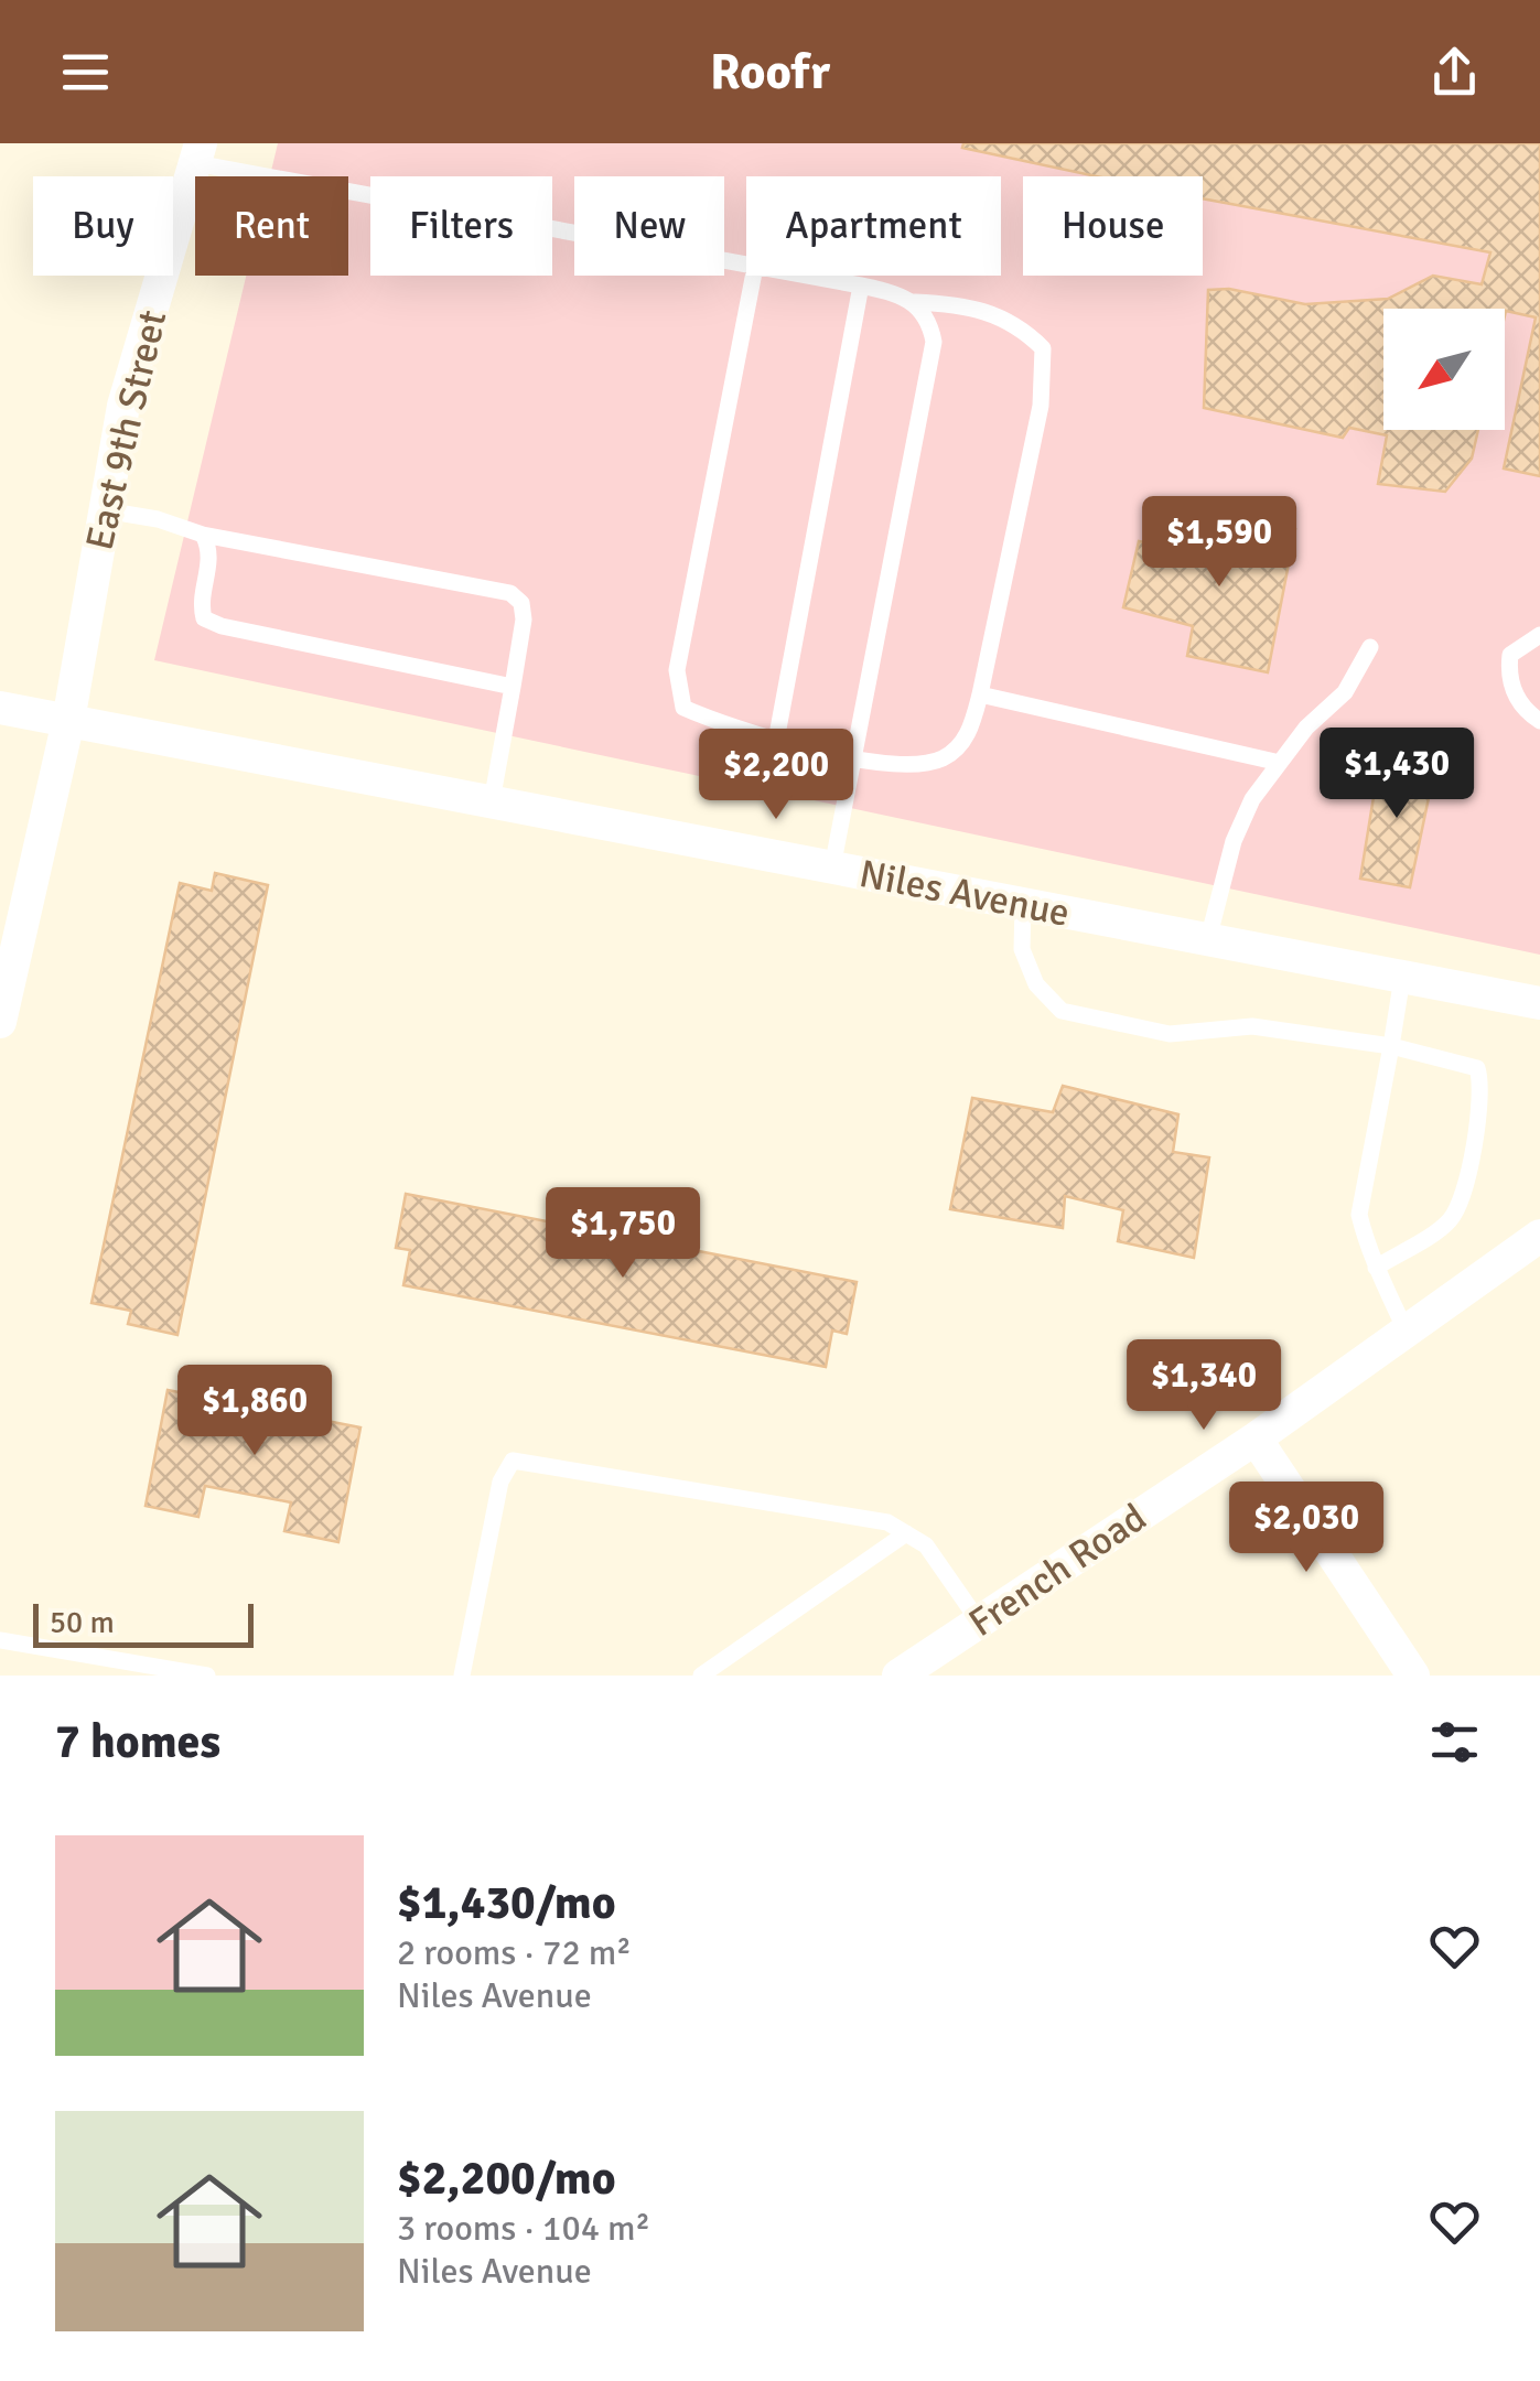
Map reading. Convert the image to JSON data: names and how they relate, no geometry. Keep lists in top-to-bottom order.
{
  "streets": {
    "street": ["East 9th Street", "Niles Avenue", "French Road"]
  },
  "crossings": [
    ["East 9th Street", "Niles Avenue"]
  ],
  "scale_bar": "50 m",
  "north": "bottom left",
  "page": {
    "header": "Roofr",
    "chip": [
      "Buy",
      "Rent",
      "Filters",
      "New",
      "Apartment",
      "House"
    ],
    "price": [
      "$1,590",
      "$1,430",
      "$2,200",
      "$1,750",
      "$1,340",
      "$1,860",
      "$2,030"
    ],
    "scale": "50 m",
    "heading": "7 homes",
    "list": [
      {
        "name": "$1,430/mo",
        "note": "2 rooms · 72 m² · Niles Avenue"
      },
      {
        "name": "$2,200/mo",
        "note": "3 rooms · 104 m² · Niles Avenue"
      }
    ]
  }
}
